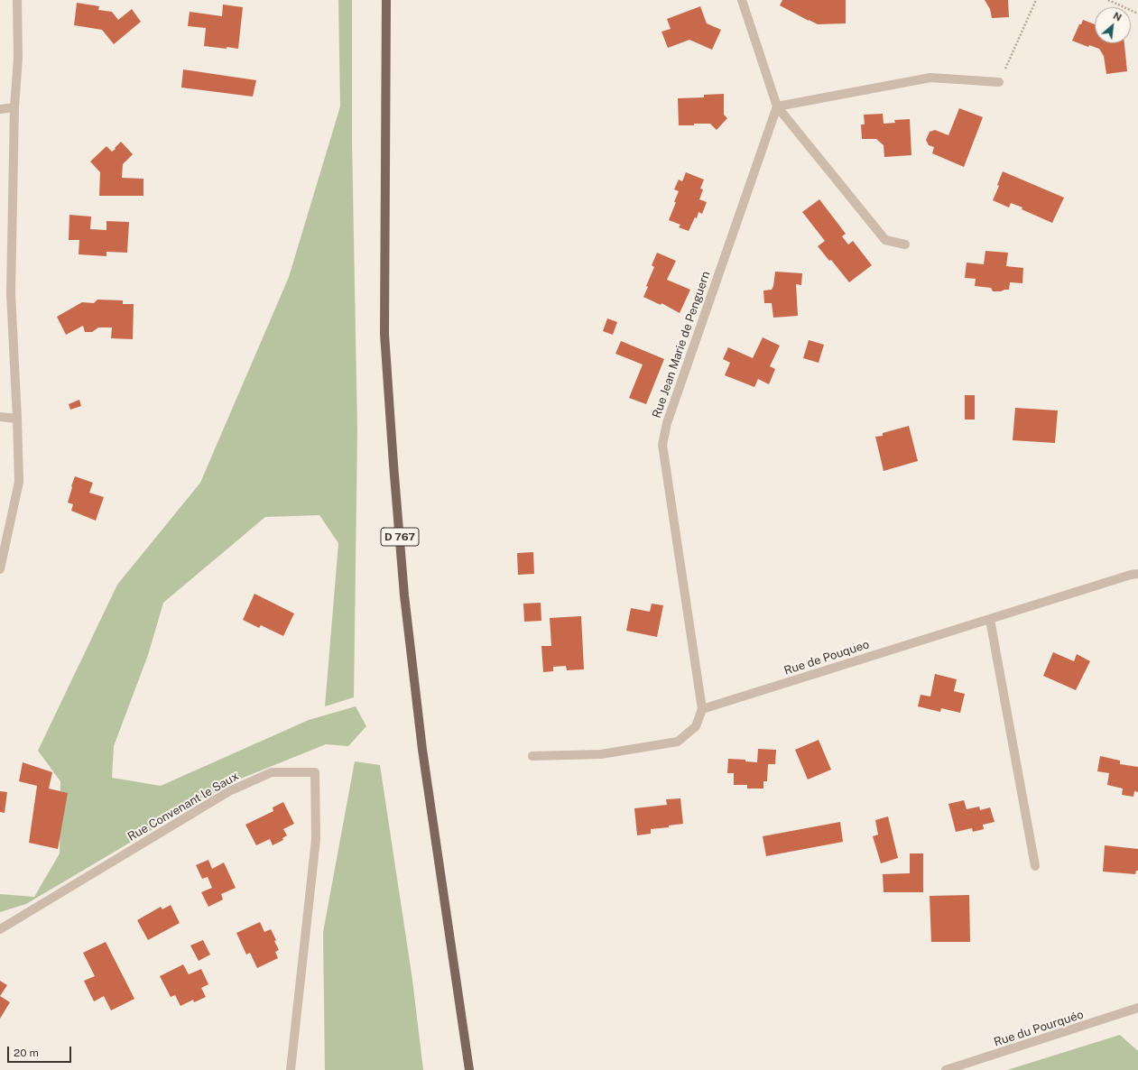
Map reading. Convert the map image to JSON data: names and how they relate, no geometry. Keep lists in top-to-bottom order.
{
  "streets": {
    "main road": ["D 767"],
    "street": [
      "Rue Jean Marie de Penguern",
      "Rue de Pouqueo",
      "Rue Convenant le Saux",
      "Rue du Pourquéo"
    ]
  },
  "crossings": [
    ["Rue Jean Marie de Penguern", "Rue de Pouqueo"]
  ],
  "scale_bar": "20 m",
  "north": "top right"
}
